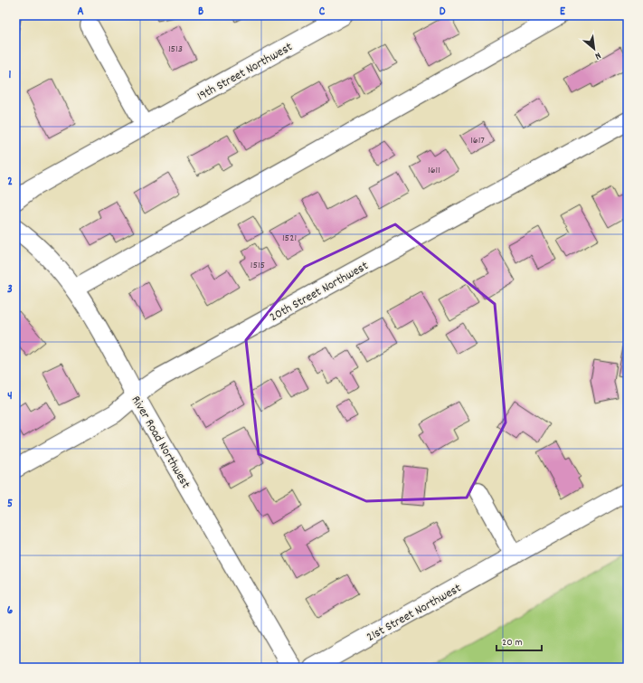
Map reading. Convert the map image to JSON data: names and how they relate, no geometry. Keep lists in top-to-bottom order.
{
  "streets": {
    "street": [
      "19th Street Northwest",
      "20th Street Northwest",
      "River Road Northwest",
      "21st Street Northwest"
    ]
  },
  "crossings": [
    ["20th Street Northwest", "River Road Northwest"]
  ],
  "house_numbers": [
    "1513",
    "1617",
    "1611",
    "1521",
    "1515"
  ],
  "scale_bar": "20 m",
  "north": "bottom right",
  "grid": {
    "columns": [
      "A",
      "B",
      "C",
      "D",
      "E"
    ],
    "rows": [
      "1",
      "2",
      "3",
      "4",
      "5",
      "6"
    ]
  }
}
